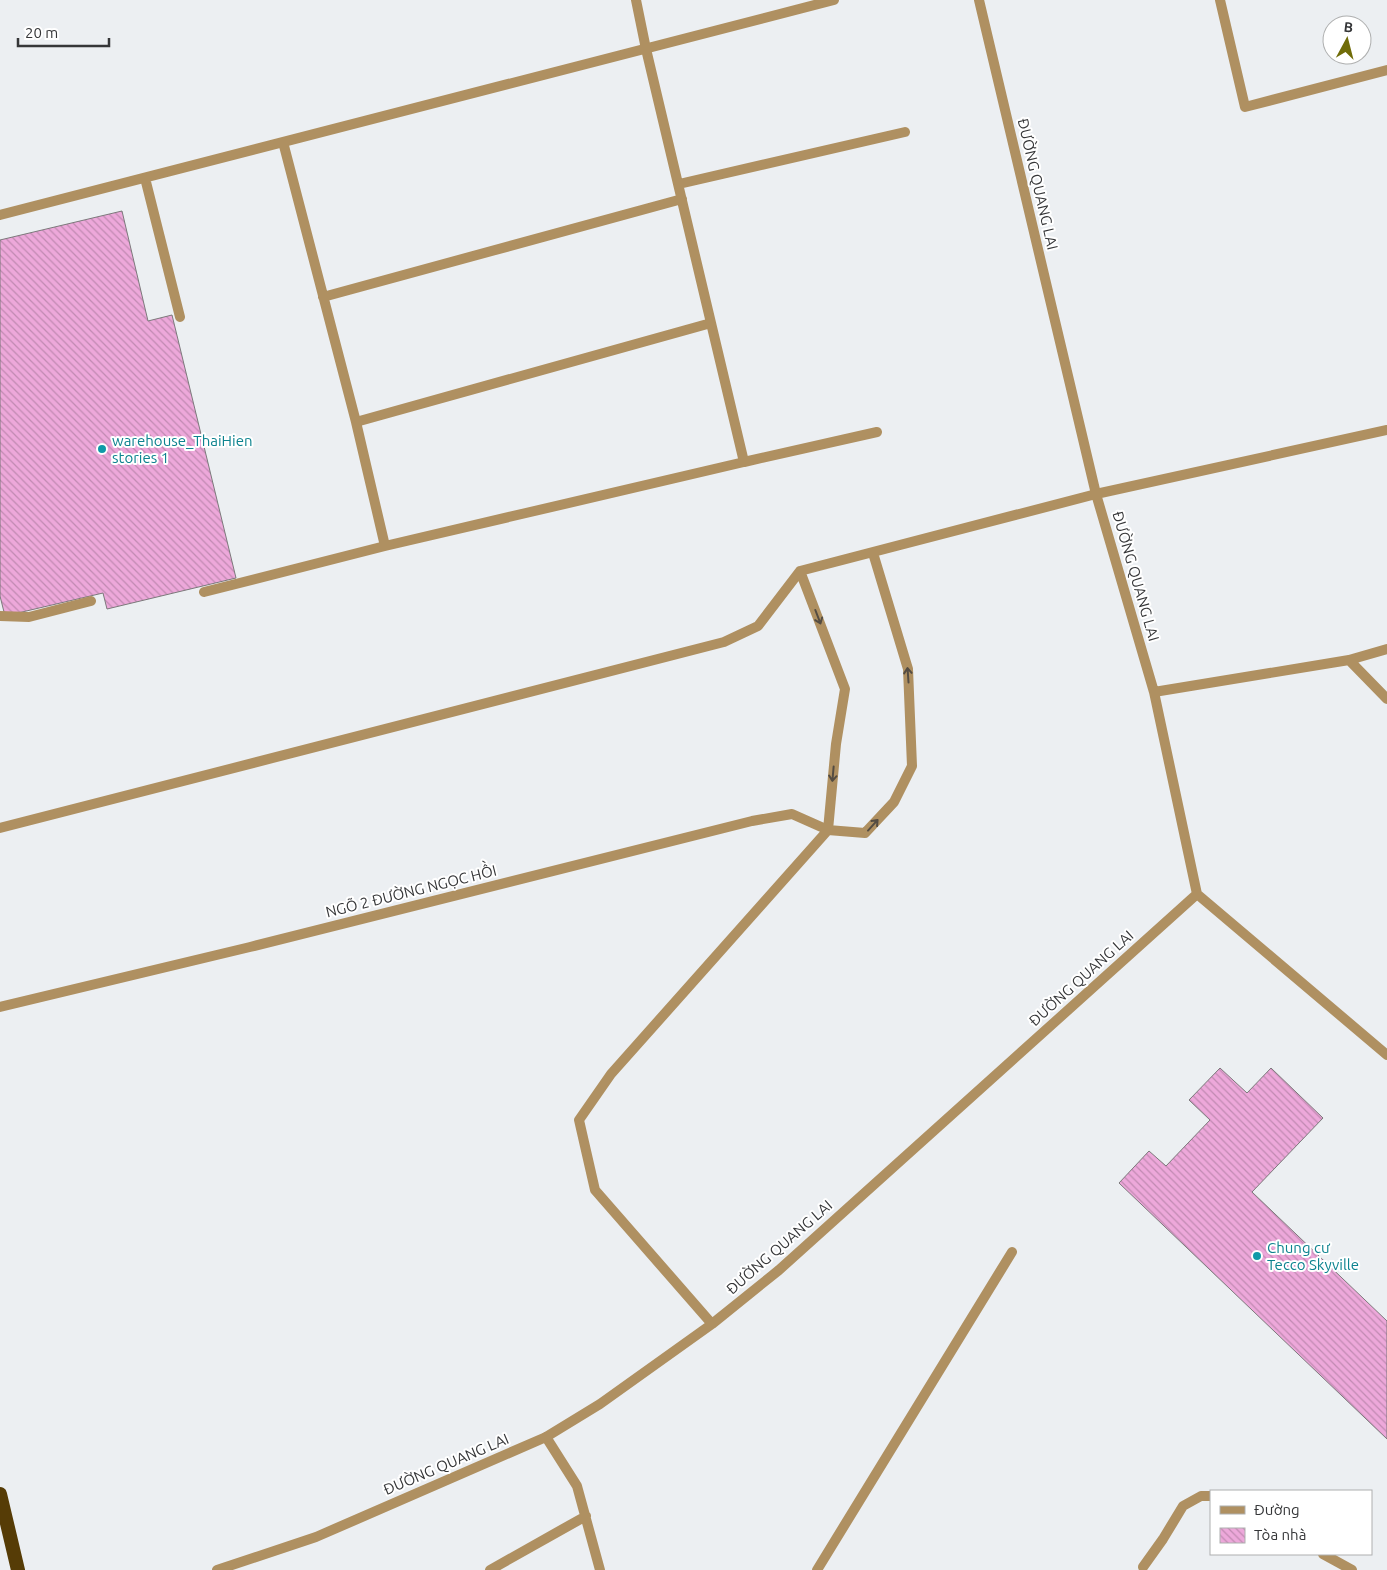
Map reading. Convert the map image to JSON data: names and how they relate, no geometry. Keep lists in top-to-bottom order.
{
  "streets": {
    "street": ["ĐƯỜNG QUANG LAI", "NGÕ 2 ĐƯỜNG NGỌC HỒI"]
  },
  "places": ["warehouse_ThaiHien stories 1", "Chung cư Tecco Skyville"],
  "legend": ["Đường", "Tòa nhà"],
  "scale_bar": "20 m",
  "north": "top"
}
